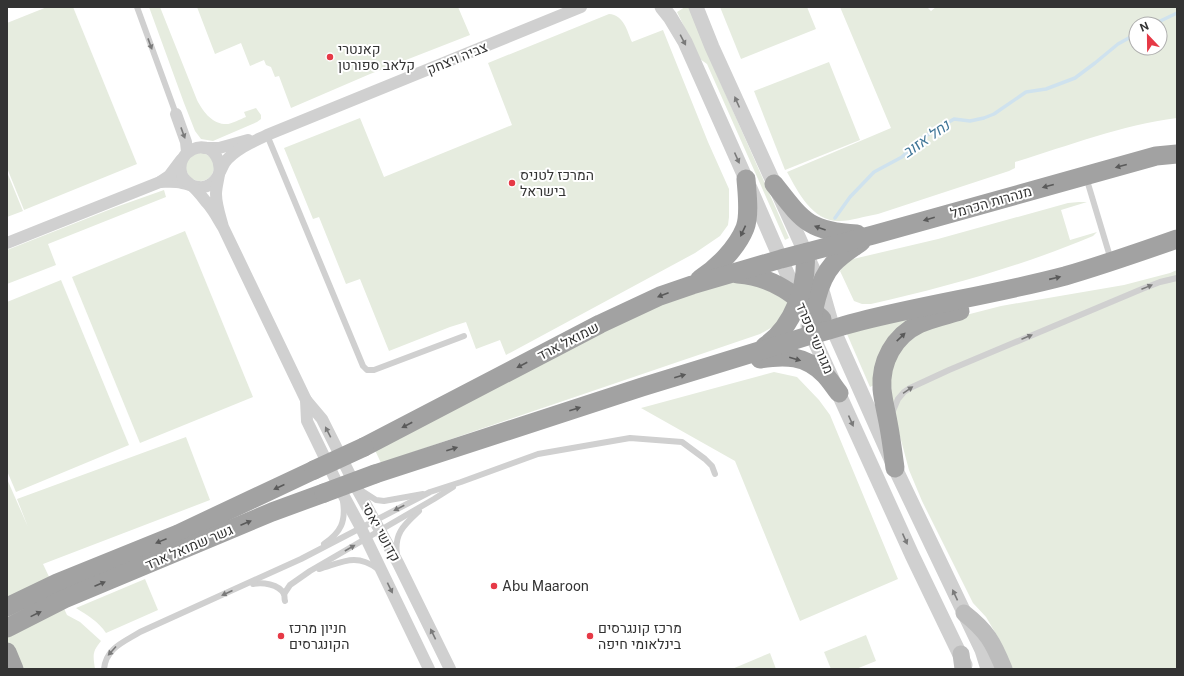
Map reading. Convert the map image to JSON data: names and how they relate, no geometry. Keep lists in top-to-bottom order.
{
  "streets": {
    "highway": ["מנהרות הכרמל", "שמואל ארד", "גשר שמואל ארד"],
    "street": ["צביה ויצחק", "מגורשי ספרד", "קדושי יאסי"]
  },
  "crossings": [
    ["צביה ויצחק", "קדושי יאסי"],
    ["מנהרות הכרמל", "מגורשי ספרד"],
    ["מנהרות הכרמל", "שמואל ארד"],
    ["מגורשי ספרד", "שמואל ארד"],
    ["שמואל ארד", "גשר שמואל ארד"],
    ["קדושי יאסי", "גשר שמואל ארד"]
  ],
  "one_way": ["שמואל ארד"],
  "water": ["נחל אזוב"],
  "places": [
    "קאנטרי קלאב ספורטן",
    "המרכז לטניס בישראל",
    "Abu Maaroon",
    "חניון מרכז הקונגרסים",
    "מרכז קונגרסים בינלאומי חיפה"
  ],
  "north": "top"
}
